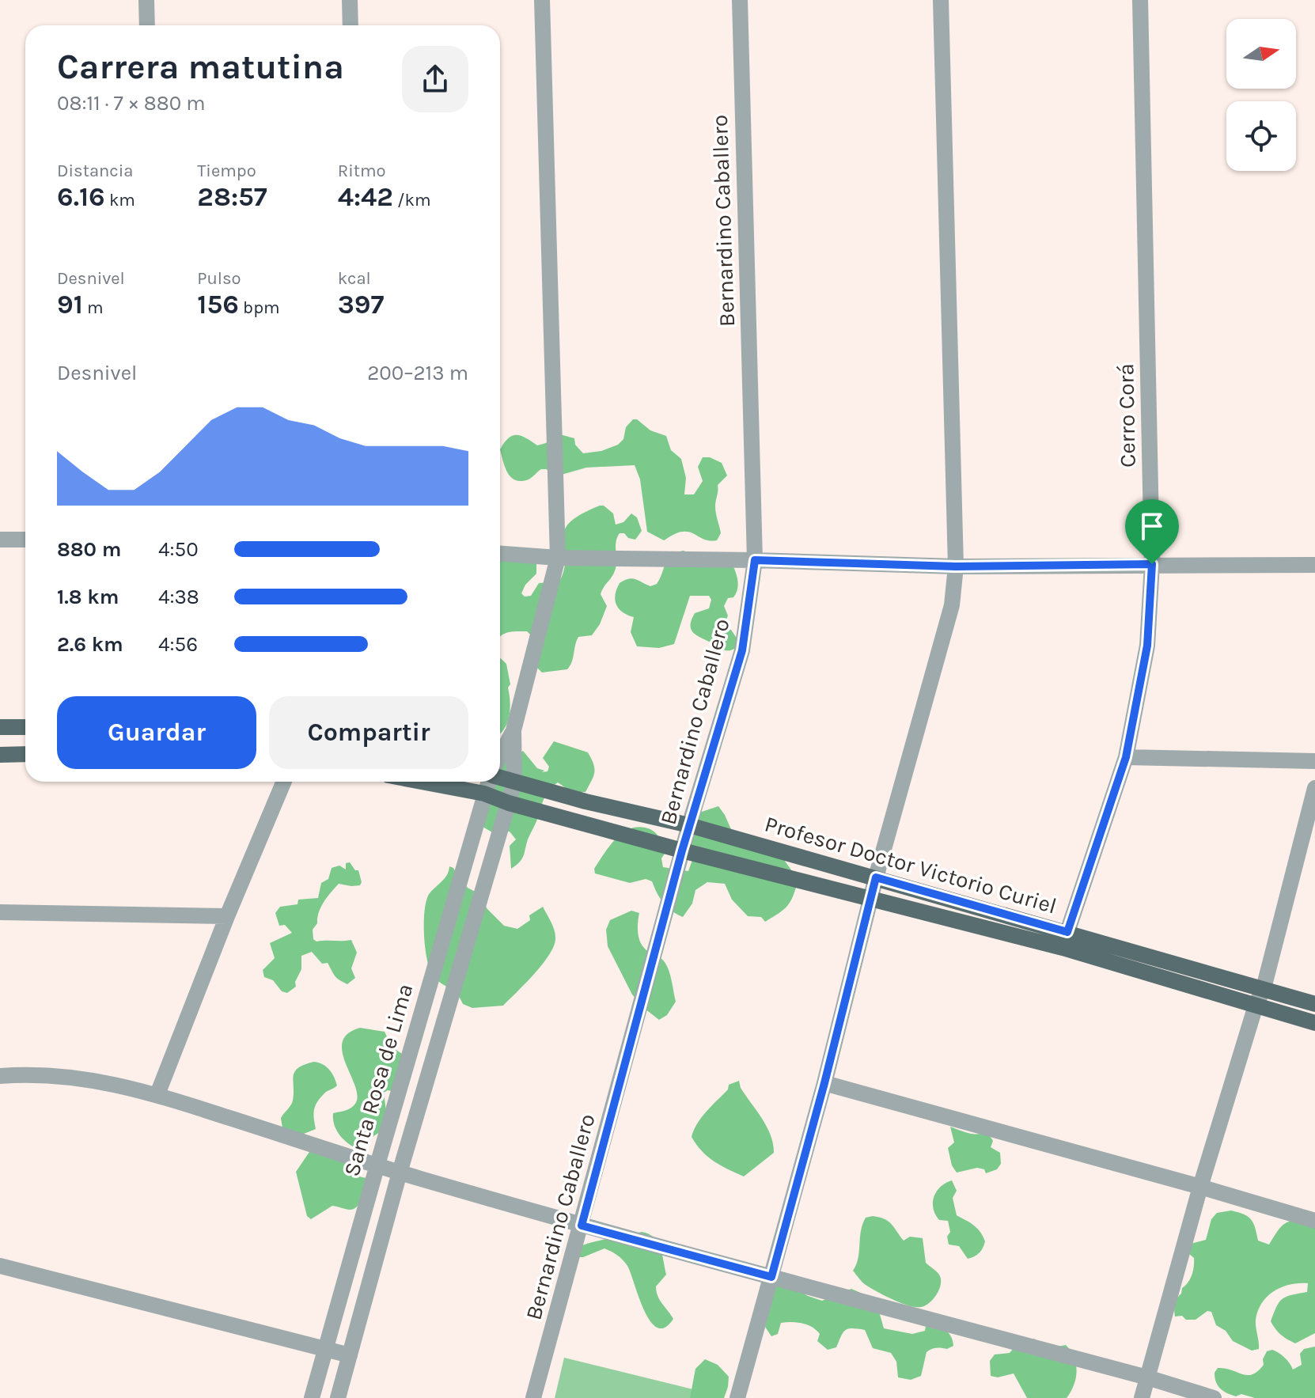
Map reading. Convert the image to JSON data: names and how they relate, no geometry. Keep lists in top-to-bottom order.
{
  "streets": {
    "main road": ["Profesor Doctor Victorio Curiel"],
    "street": ["Bernardino Caballero", "Cerro Corá", "Santa Rosa de Lima"]
  },
  "crossings": [
    ["Bernardino Caballero", "Profesor Doctor Victorio Curiel"],
    ["Cerro Corá", "Profesor Doctor Victorio Curiel"],
    ["Profesor Doctor Victorio Curiel", "Santa Rosa de Lima"]
  ],
  "north": "right",
  "page": {
    "heading": ["Carrera matutina", "08:11 · 7 × 880 m"],
    "stats": [
      ["Distancia", "6.16 km"],
      ["Tiempo", "28:57"],
      ["Ritmo", "4:42 /km"],
      ["Desnivel", "91 m"],
      ["Pulso", "156 bpm"],
      ["kcal", "397"]
    ],
    "chart": ["Desnivel", "200–213 m"],
    "list": [
      {
        "name": "880 m",
        "note": "4:50"
      },
      {
        "name": "1.8 km",
        "note": "4:38"
      },
      {
        "name": "2.6 km",
        "note": "4:56"
      }
    ],
    "buttons": ["Guardar", "Compartir"]
  }
}
